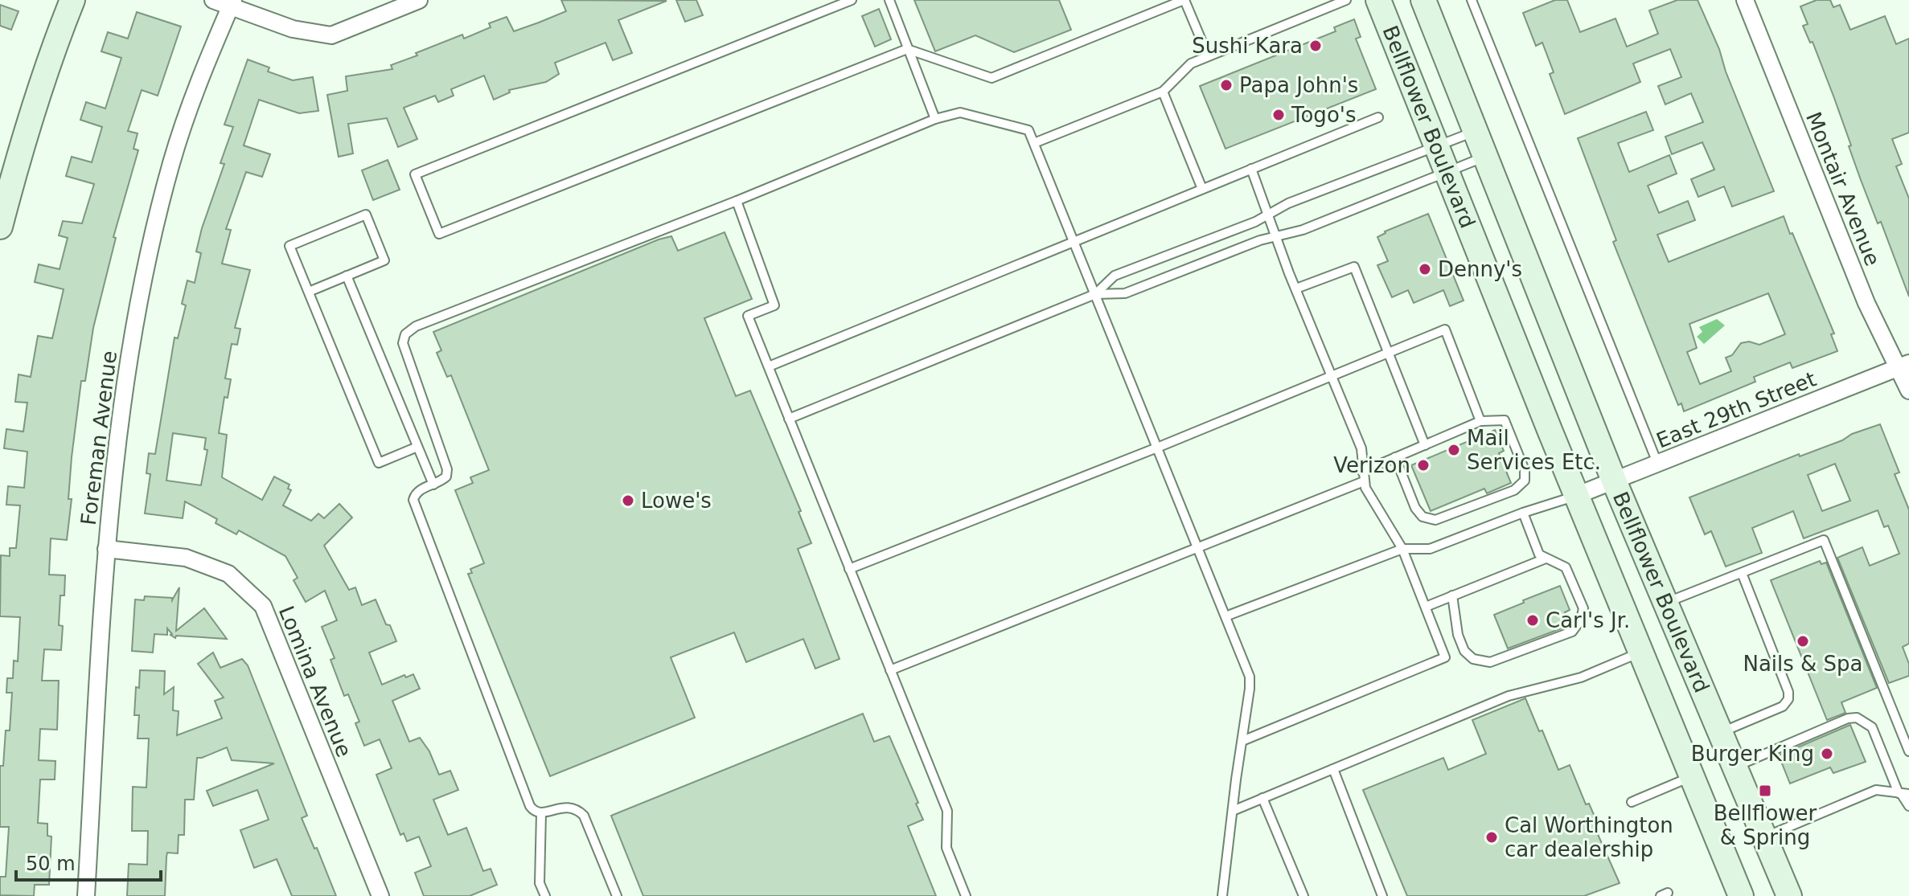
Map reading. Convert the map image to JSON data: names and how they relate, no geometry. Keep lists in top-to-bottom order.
{
  "streets": {
    "main road": ["Bellflower Boulevard"],
    "street": [
      "Montair Avenue",
      "East 29th Street",
      "Foreman Avenue",
      "Lomina Avenue"
    ]
  },
  "crossings": [
    ["Bellflower Boulevard", "East 29th Street"],
    ["Montair Avenue", "East 29th Street"],
    ["Foreman Avenue", "Lomina Avenue"]
  ],
  "places": {
    "other": [
      "Sushi Kara",
      "Papa John's",
      "Togo's",
      "Denny's",
      "Mail Services Etc.",
      "Verizon",
      "Lowe's",
      "Carl's Jr.",
      "Nails & Spa",
      "Burger King",
      "Cal Worthington car dealership"
    ],
    "transit": ["Bellflower & Spring"]
  },
  "scale_bar": "50 m"
}
